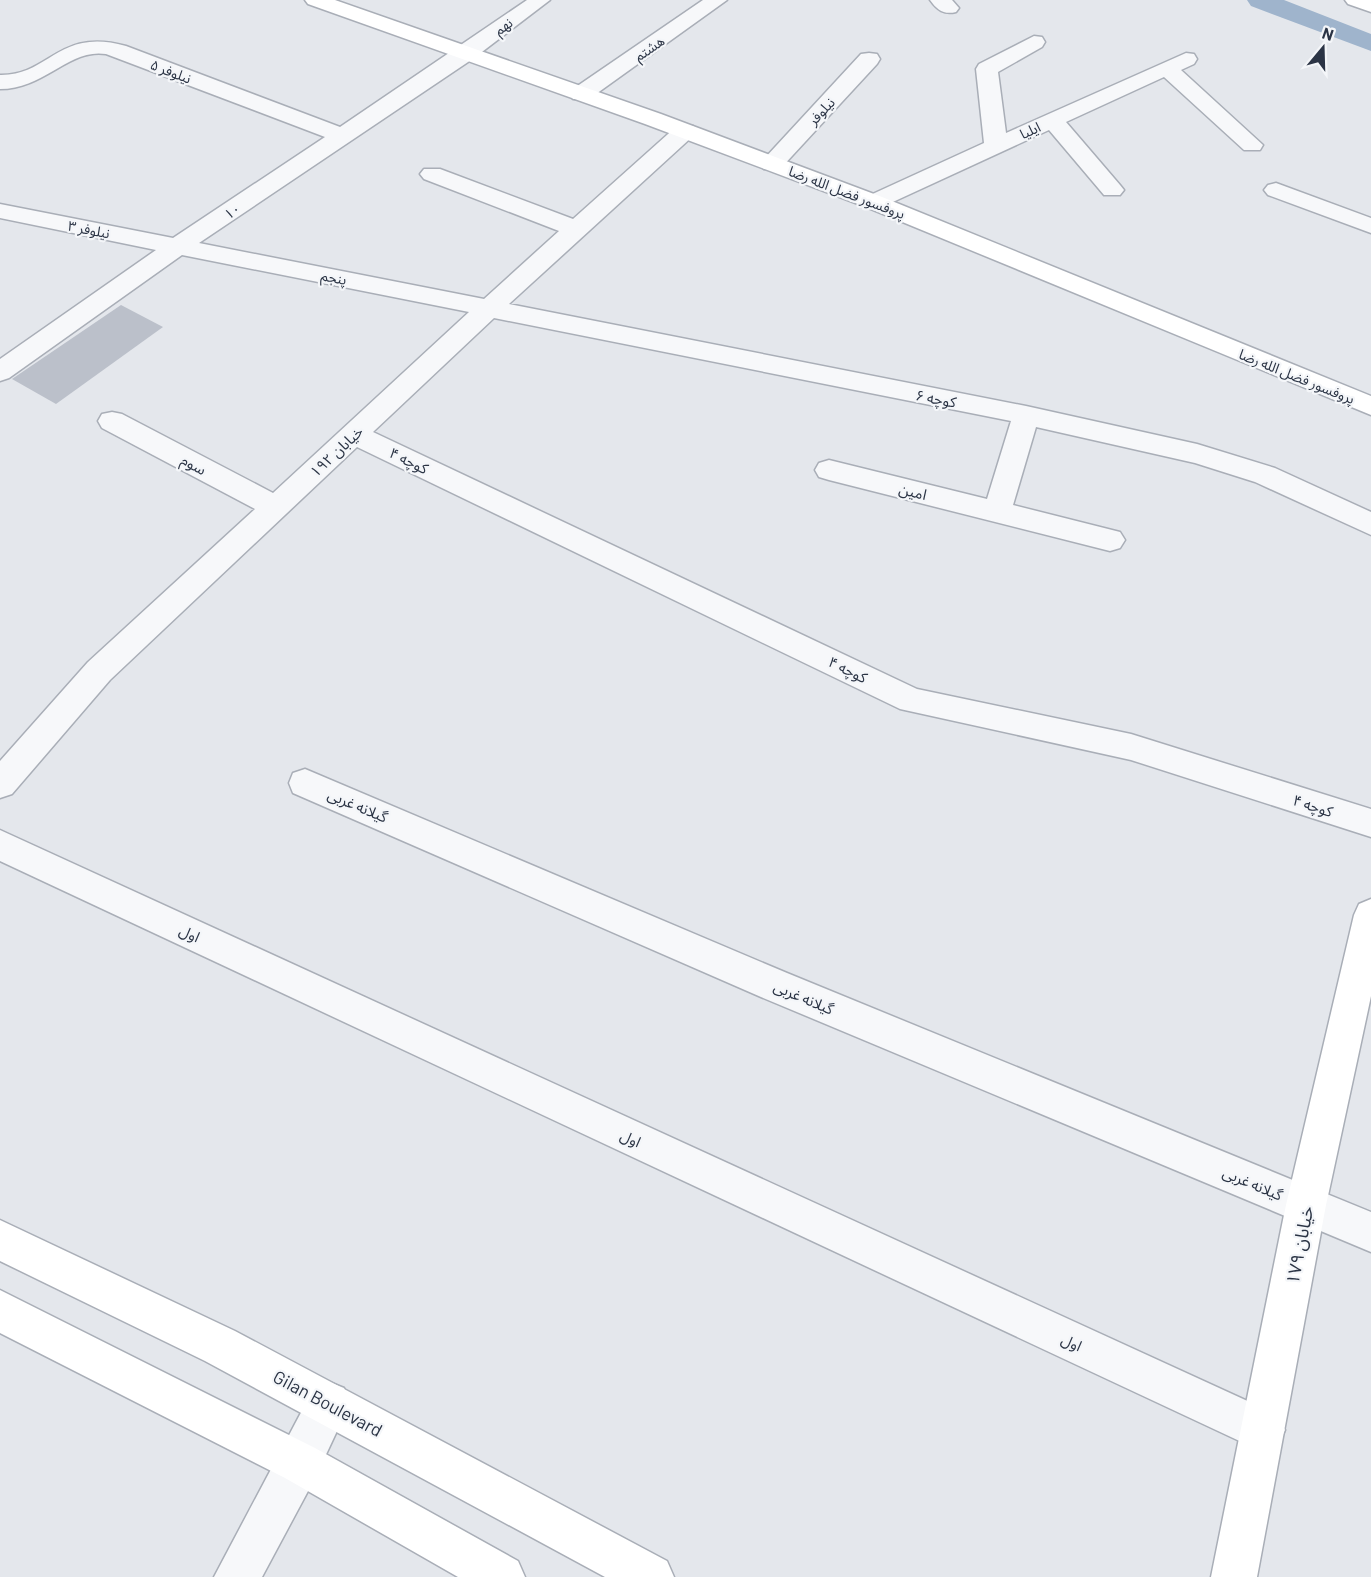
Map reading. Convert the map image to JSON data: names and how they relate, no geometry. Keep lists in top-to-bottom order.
{
  "streets": {
    "main road": ["پروفسور فضل الله رضا", "خیابان ۱۷۹", "Gilan Boulevard"],
    "street": [
      "نهم",
      "هشتم",
      "نیلوفر ۵",
      "نیلوفر",
      "ایلیا",
      "۱۰",
      "نیلوفر ۳",
      "پنجم",
      "کوچه ۶",
      "خیابان ۱۹۲",
      "کوچه ۴",
      "سوم",
      "امین",
      "گیلانه غربی",
      "اول"
    ]
  },
  "crossings": [
    ["نهم", "پروفسور فضل الله رضا"],
    ["نهم", "۱۰"],
    ["هشتم", "پروفسور فضل الله رضا"],
    ["نیلوفر ۵", "۱۰"],
    ["نیلوفر", "پروفسور فضل الله رضا"],
    ["ایلیا", "پروفسور فضل الله رضا"],
    ["پروفسور فضل الله رضا", "۱۰"],
    ["پروفسور فضل الله رضا", "خیابان ۱۹۲"],
    ["۱۰", "نیلوفر ۳"],
    ["۱۰", "پنجم"],
    ["نیلوفر ۳", "پنجم"],
    ["پنجم", "کوچه ۶"],
    ["پنجم", "خیابان ۱۹۲"],
    ["کوچه ۶", "خیابان ۱۹۲"],
    ["خیابان ۱۹۲", "کوچه ۴"],
    ["خیابان ۱۹۲", "سوم"],
    ["گیلانه غربی", "خیابان ۱۷۹"],
    ["اول", "خیابان ۱۷۹"]
  ],
  "north": "top"
}
